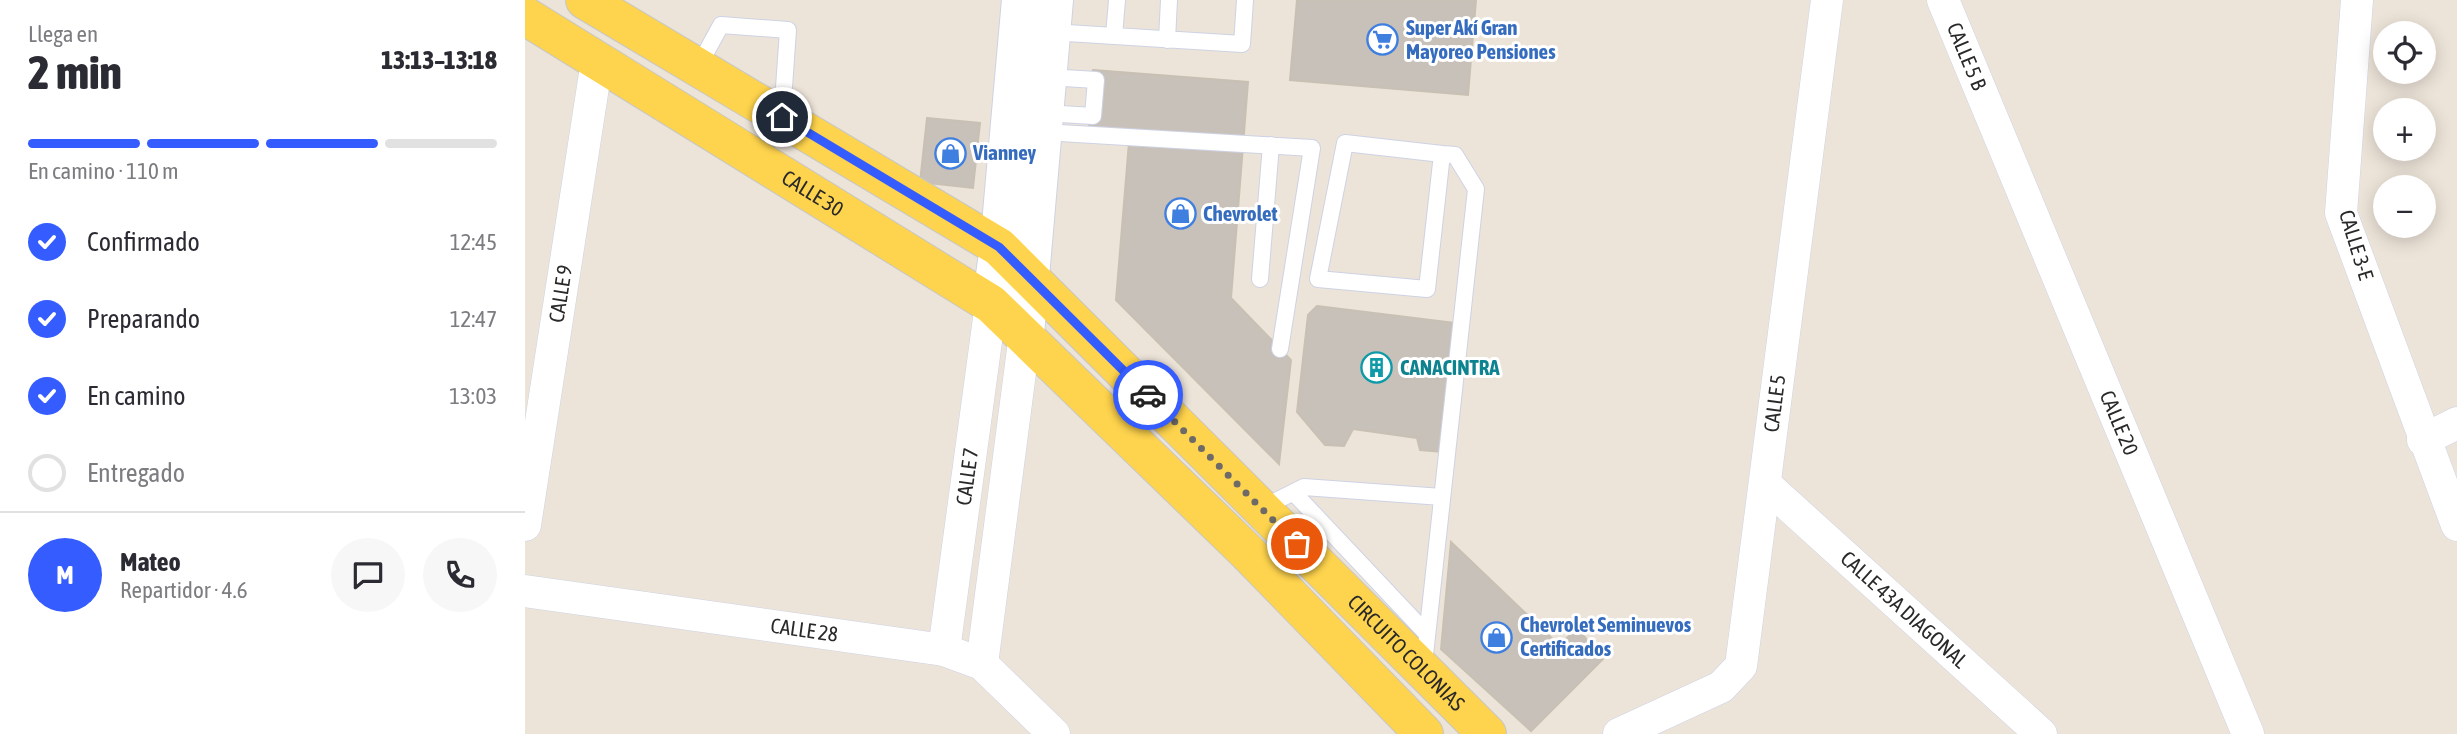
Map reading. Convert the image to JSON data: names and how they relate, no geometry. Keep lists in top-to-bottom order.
{
  "streets": {
    "main road": ["CALLE 30", "CIRCUITO COLONIAS"],
    "street": [
      "CALLE 5 B",
      "CALLE 3-E",
      "CALLE 9",
      "CALLE 5",
      "CALLE 20",
      "CALLE 7",
      "CALLE 43A DIAGONAL",
      "CALLE 28"
    ]
  },
  "crossings": [
    ["CALLE 5 B", "CALLE 20"],
    ["CALLE 30", "CALLE 9"],
    ["CALLE 30", "CALLE 7"],
    ["CALLE 30", "CIRCUITO COLONIAS"],
    ["CALLE 5", "CALLE 43A DIAGONAL"],
    ["CALLE 7", "CALLE 28"],
    ["CALLE 7", "CIRCUITO COLONIAS"]
  ],
  "places": {
    "supermarket": ["Super Akí Gran Mayoreo Pensiones"],
    "shop": ["Vianney", "Chevrolet", "Chevrolet Seminuevos Certificados"],
    "building": ["CANACINTRA"]
  },
  "page": {
    "heading": ["2 min", "Llega en", "13:13–13:18"],
    "panel": ["Mateo", "Repartidor · 4.6"],
    "map_buttons": ["+", "−"],
    "bar": "En camino · 110 m",
    "list": [
      ["Confirmado", "12:45"],
      ["Preparando", "12:47"],
      ["En camino", "13:03"],
      "Entregado"
    ],
    "round": "M"
  }
}
